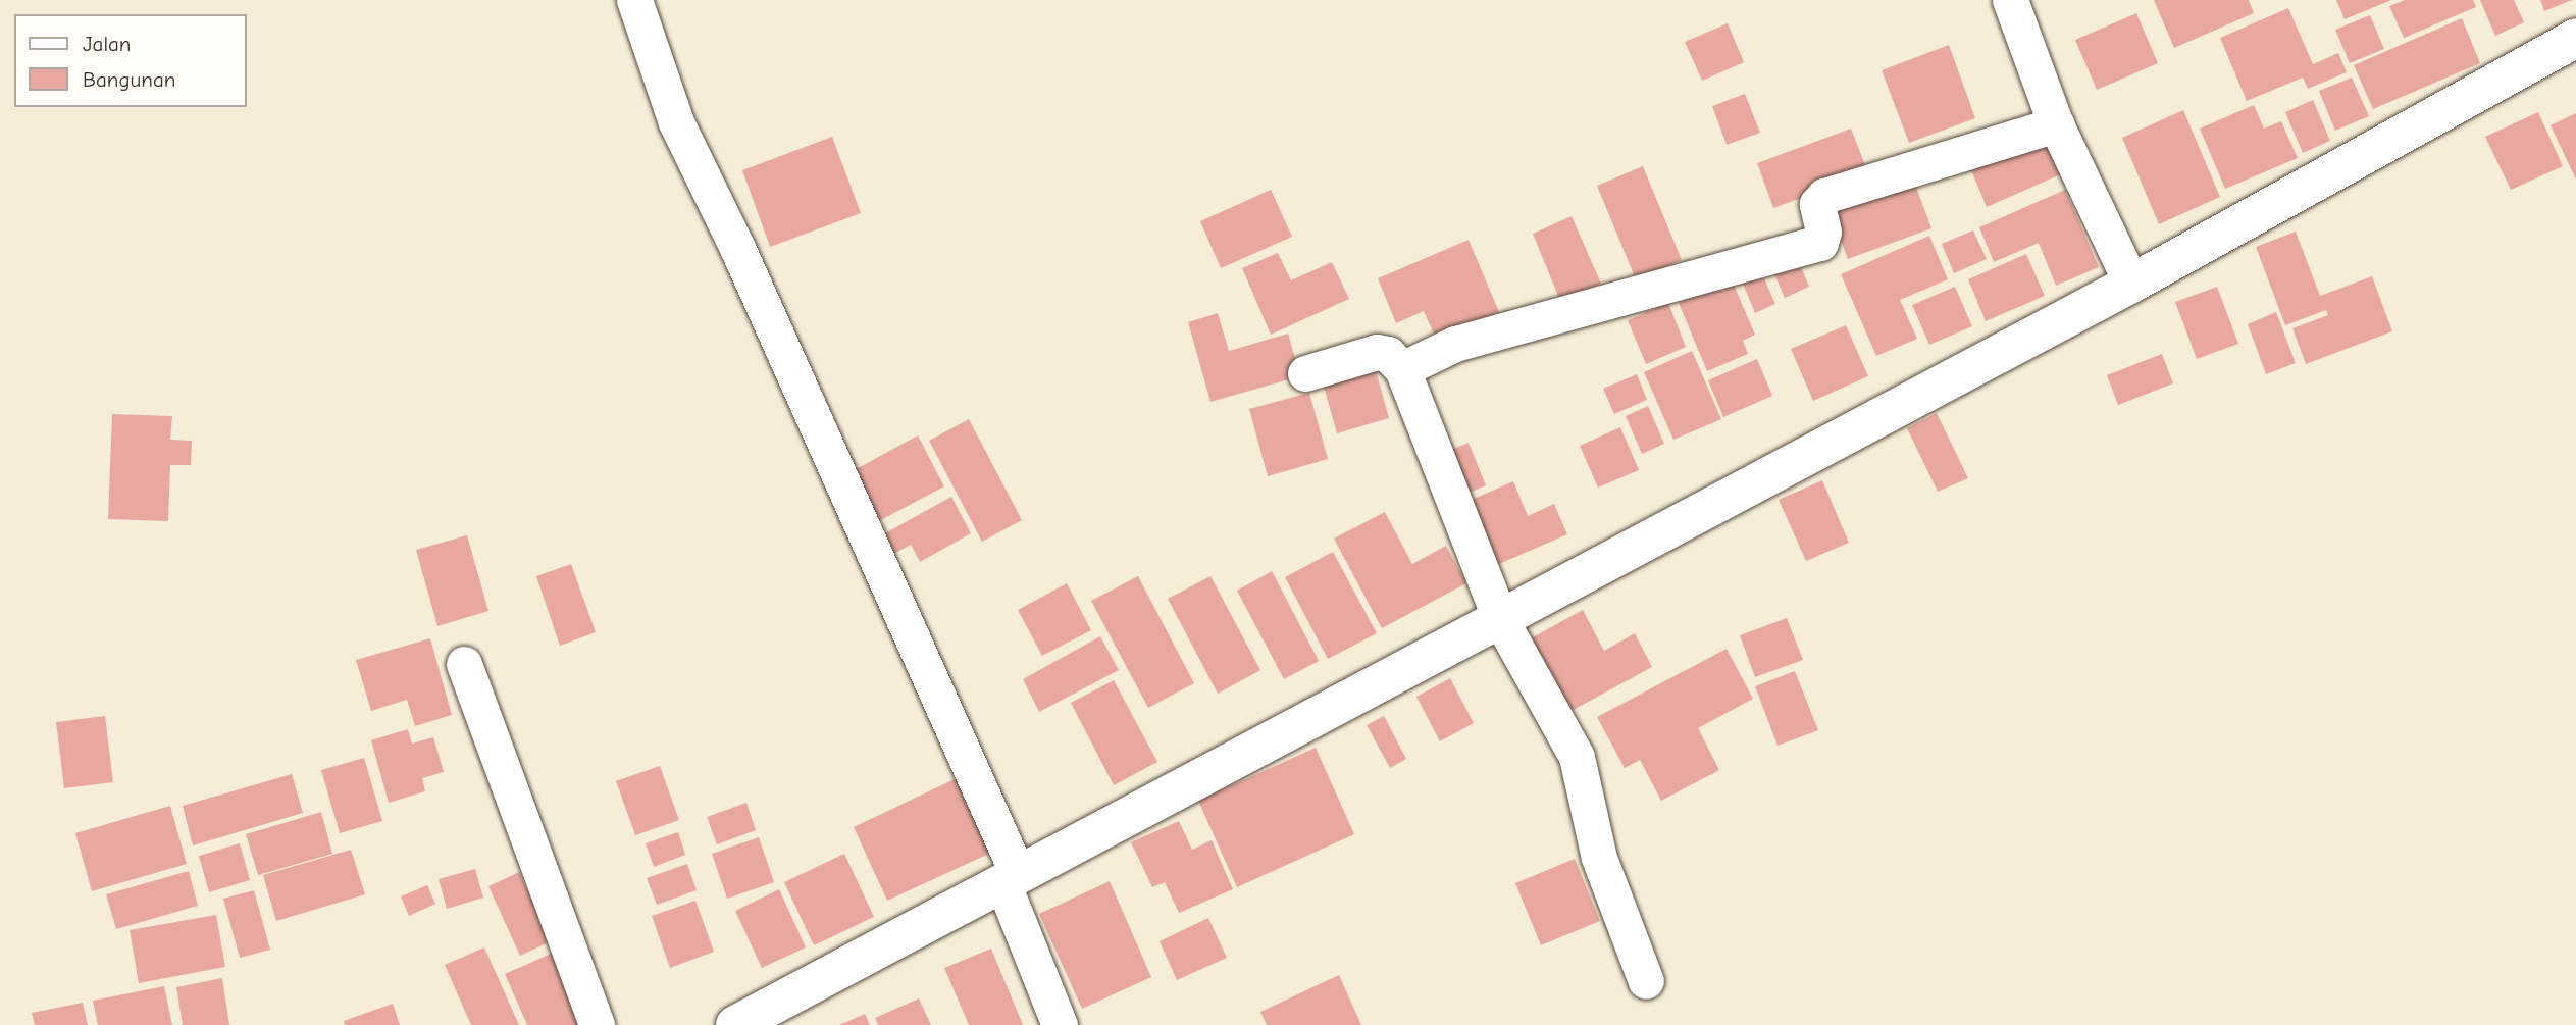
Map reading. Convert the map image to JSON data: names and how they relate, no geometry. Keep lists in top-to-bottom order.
{
  "legend": ["Jalan", "Bangunan"]
}
